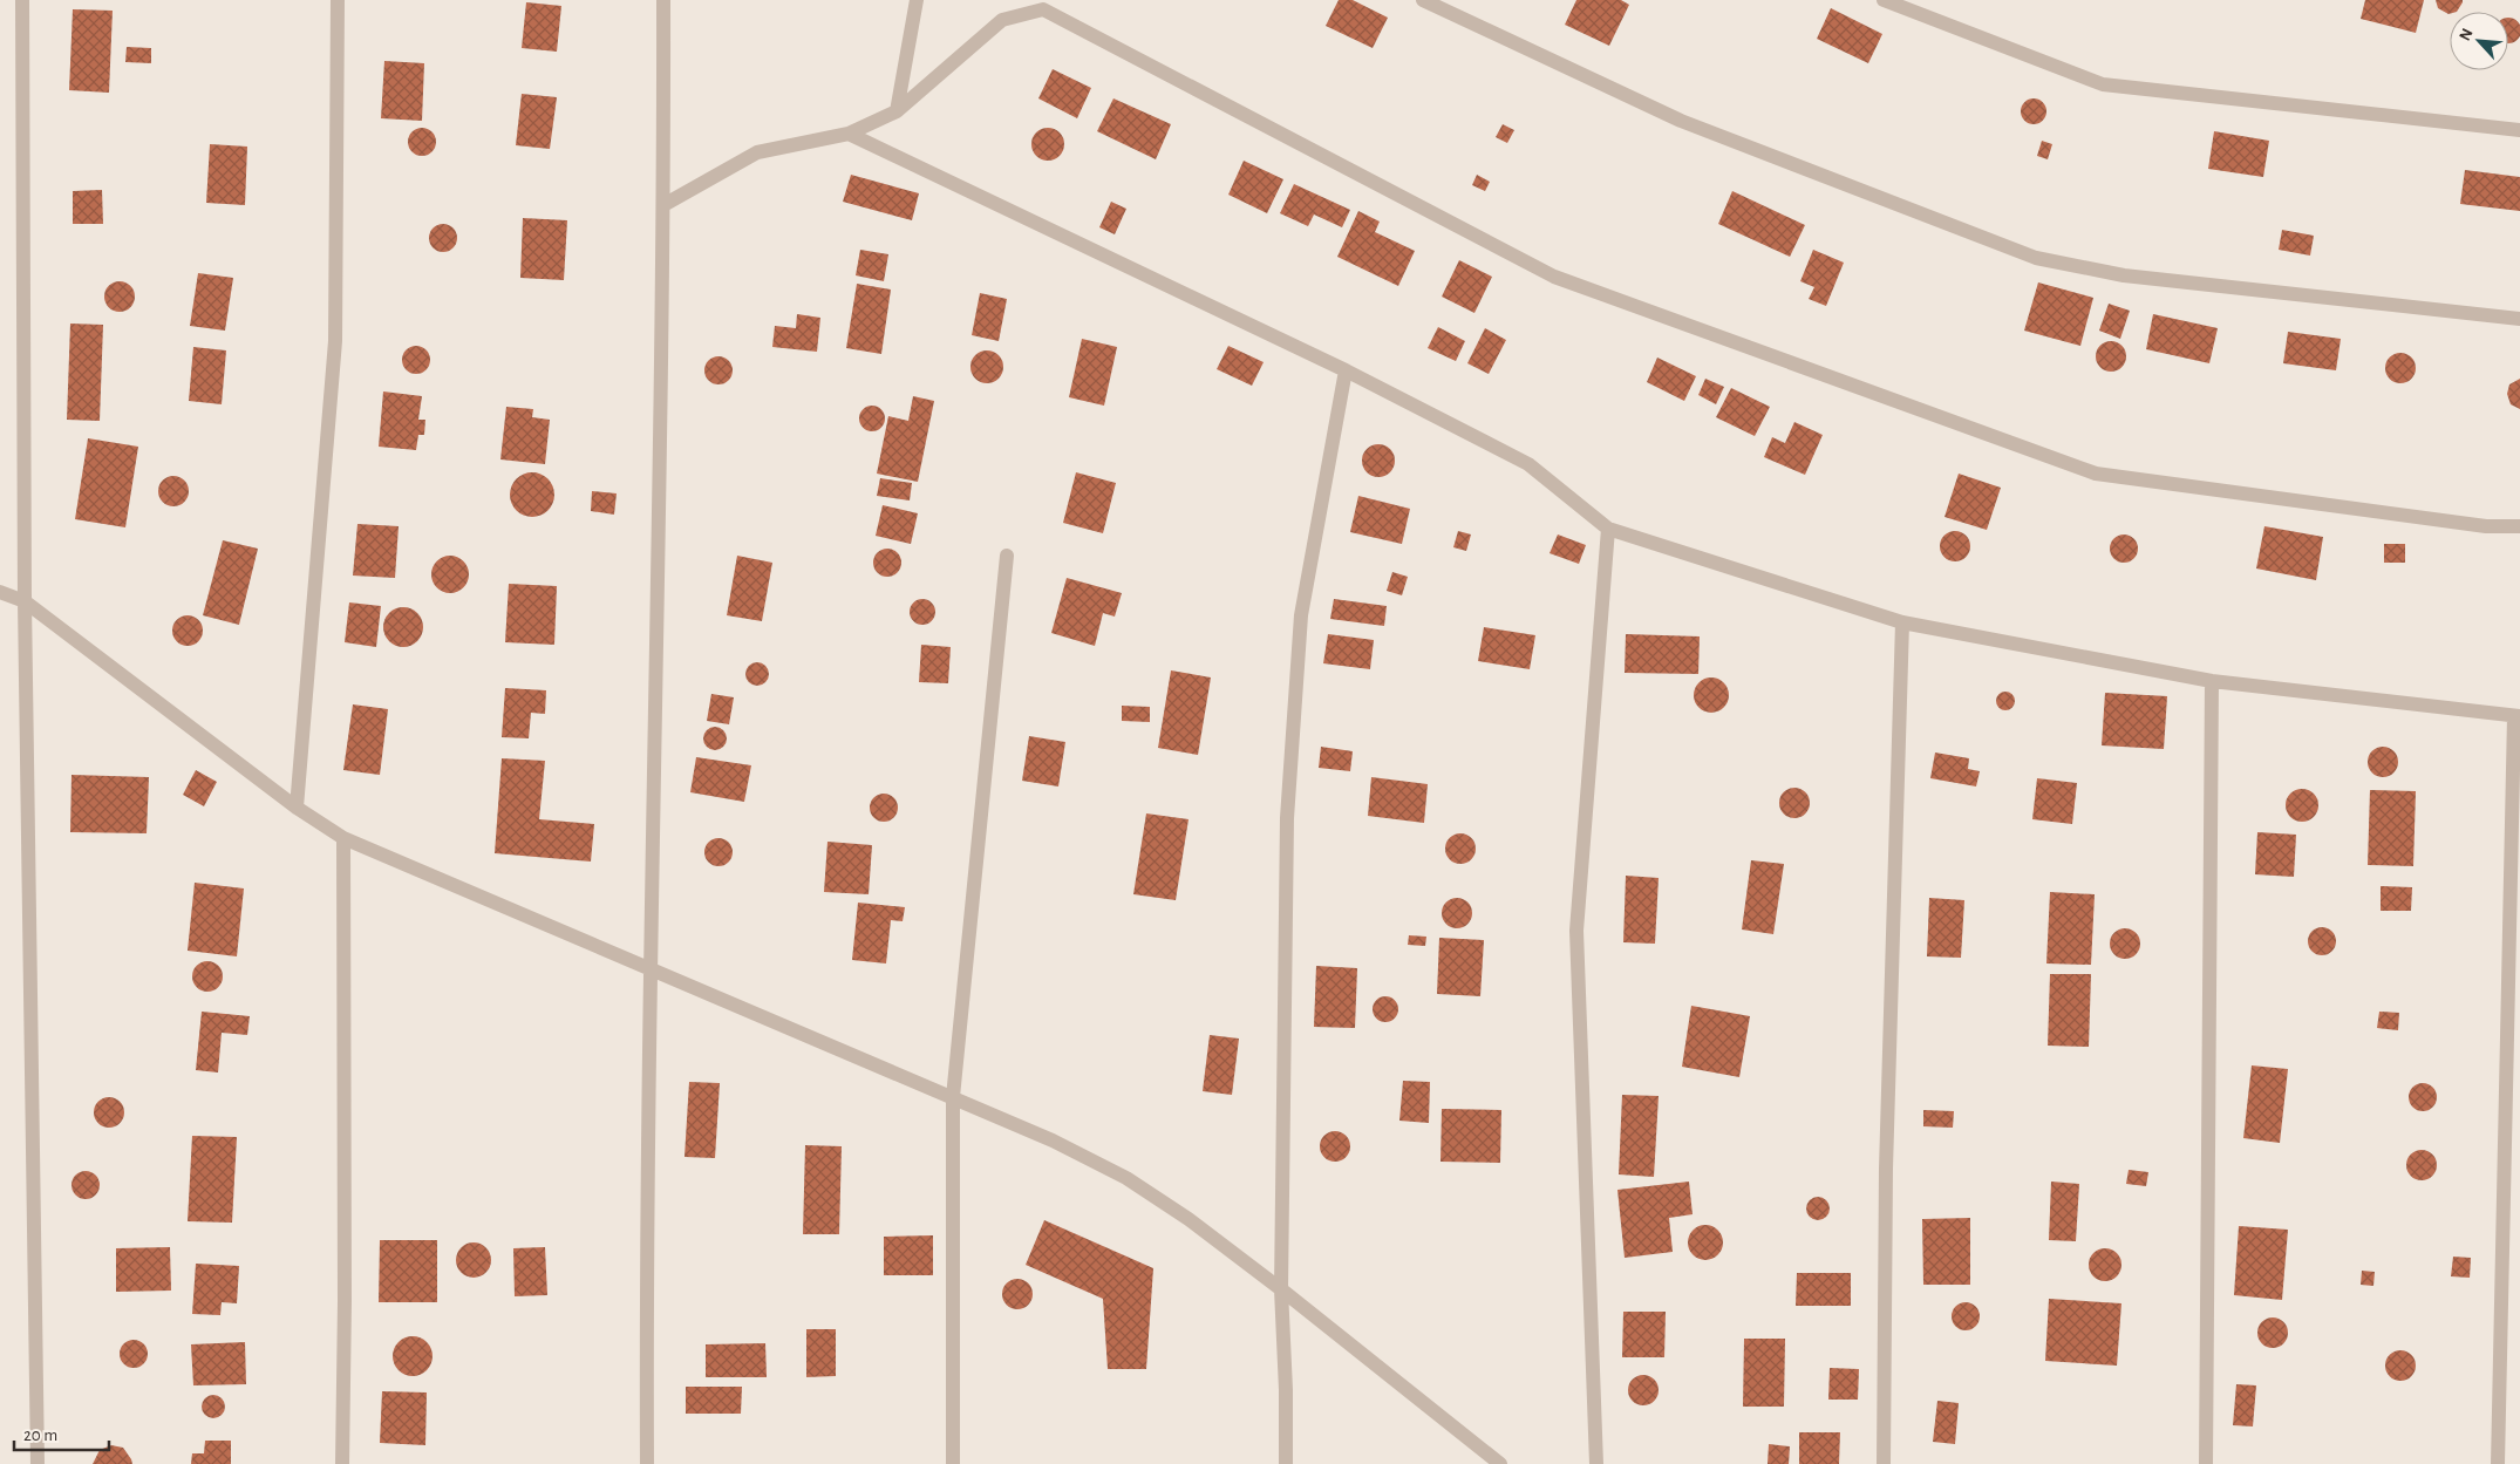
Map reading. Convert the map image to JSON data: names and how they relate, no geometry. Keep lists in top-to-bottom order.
{
  "scale_bar": "20 m",
  "north": "top left"
}
